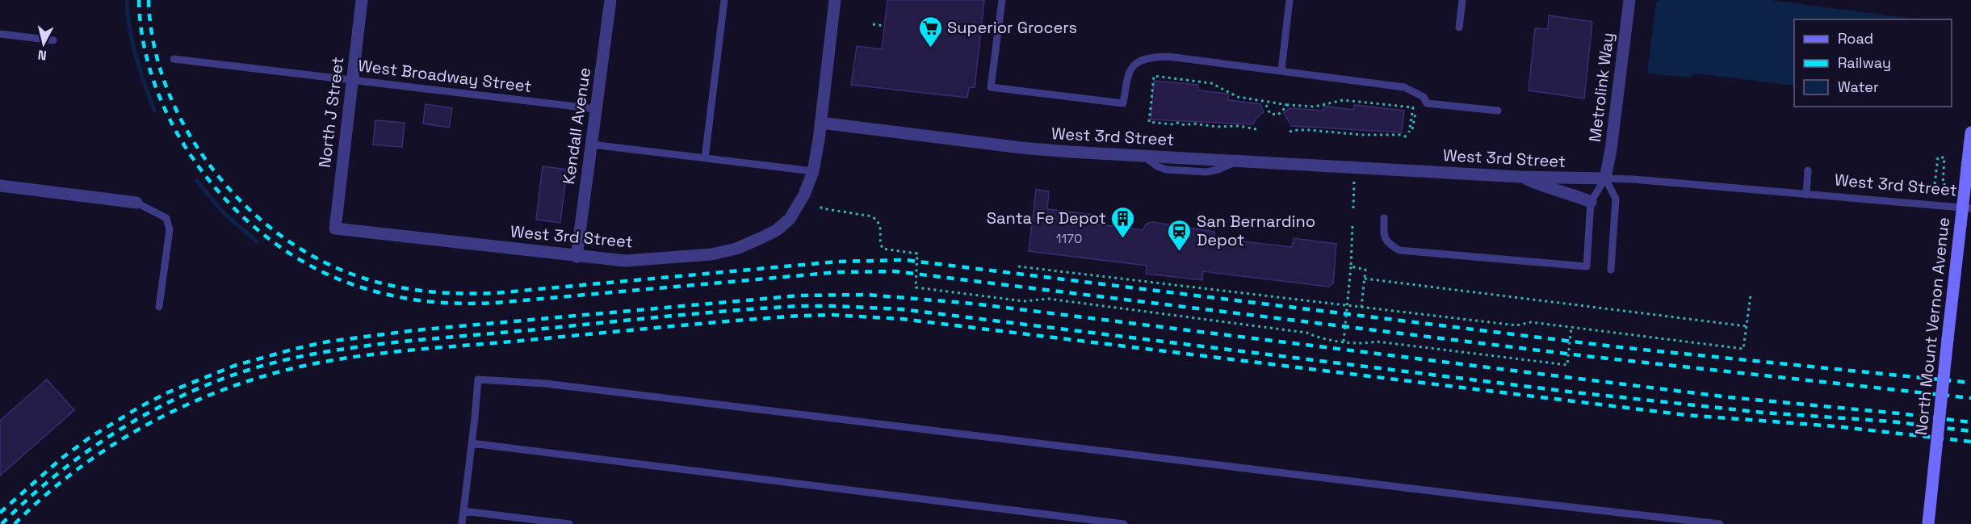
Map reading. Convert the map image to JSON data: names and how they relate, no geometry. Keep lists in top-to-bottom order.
{
  "streets": {
    "main road": ["North Mount Vernon Avenue"],
    "street": [
      "Metrolink Way",
      "North J Street",
      "Kendall Avenue",
      "West 3rd Street"
    ],
    "lane": ["West Broadway Street"]
  },
  "crossings": [
    ["West Broadway Street", "North J Street"],
    ["West Broadway Street", "Kendall Avenue"],
    ["Metrolink Way", "West 3rd Street"],
    ["North J Street", "West 3rd Street"],
    ["Kendall Avenue", "West 3rd Street"]
  ],
  "places": {
    "supermarket": ["Superior Grocers"],
    "building": ["Santa Fe Depot"],
    "station": ["San Bernardino Depot"]
  },
  "house_numbers": ["1170"],
  "legend": ["Road", "Railway", "Water"],
  "north": "bottom"
}
